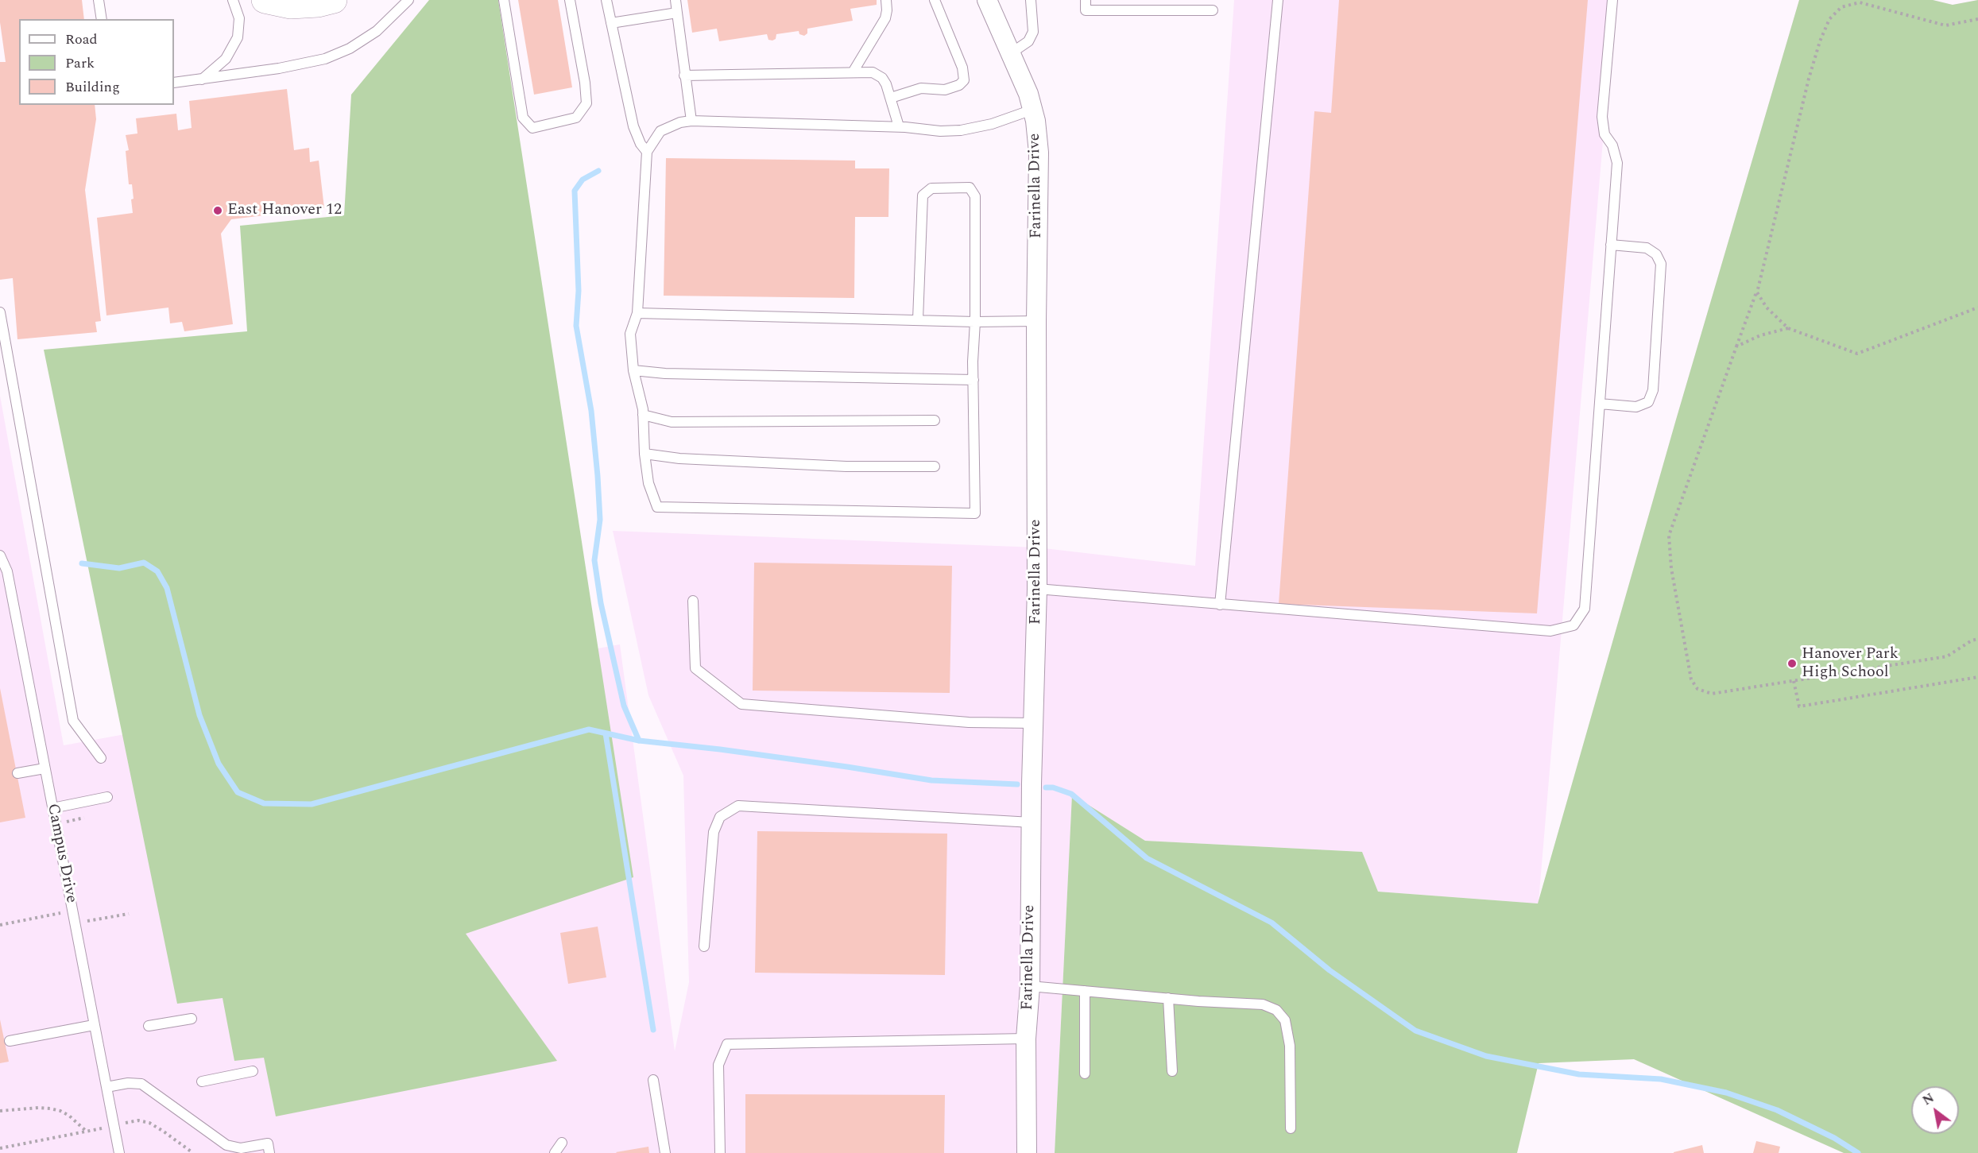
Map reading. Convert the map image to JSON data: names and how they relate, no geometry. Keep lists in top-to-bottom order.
{
  "streets": {
    "street": ["Farinella Drive"],
    "lane": ["Campus Drive"]
  },
  "places": ["East Hanover 12", "Hanover Park High School"],
  "legend": ["Road", "Park", "Building"],
  "north": "top left"
}
